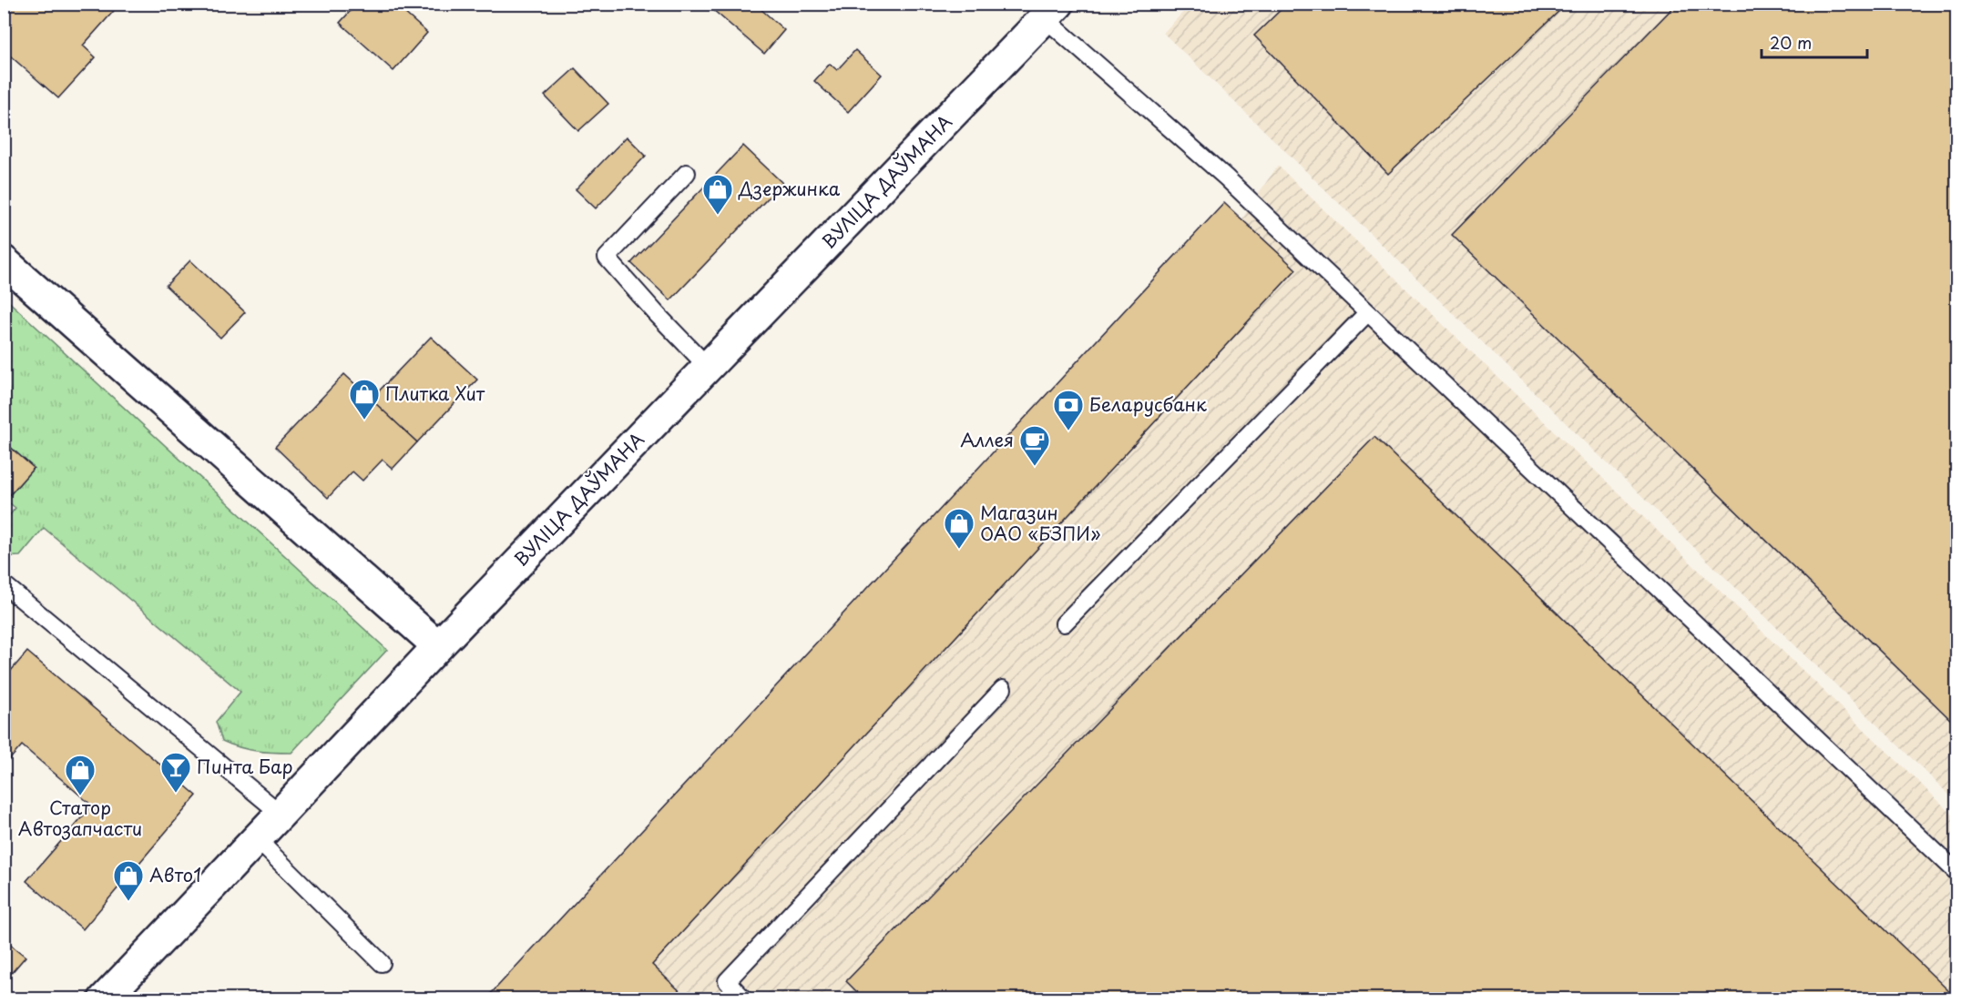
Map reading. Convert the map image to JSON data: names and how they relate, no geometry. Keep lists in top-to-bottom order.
{
  "streets": {
    "street": ["ВУЛІЦА ДАЎМАНА"]
  },
  "places": {
    "shop": [
      "Дзержинка",
      "Плитка Хит",
      "Магазин ОАО «БЗПИ»",
      "Статор Автозапчасти",
      "Авто1"
    ],
    "bank": ["Беларусбанк"],
    "cafe": ["Аллея"],
    "bar": ["Пинта Бар"]
  },
  "scale_bar": "20 m"
}
